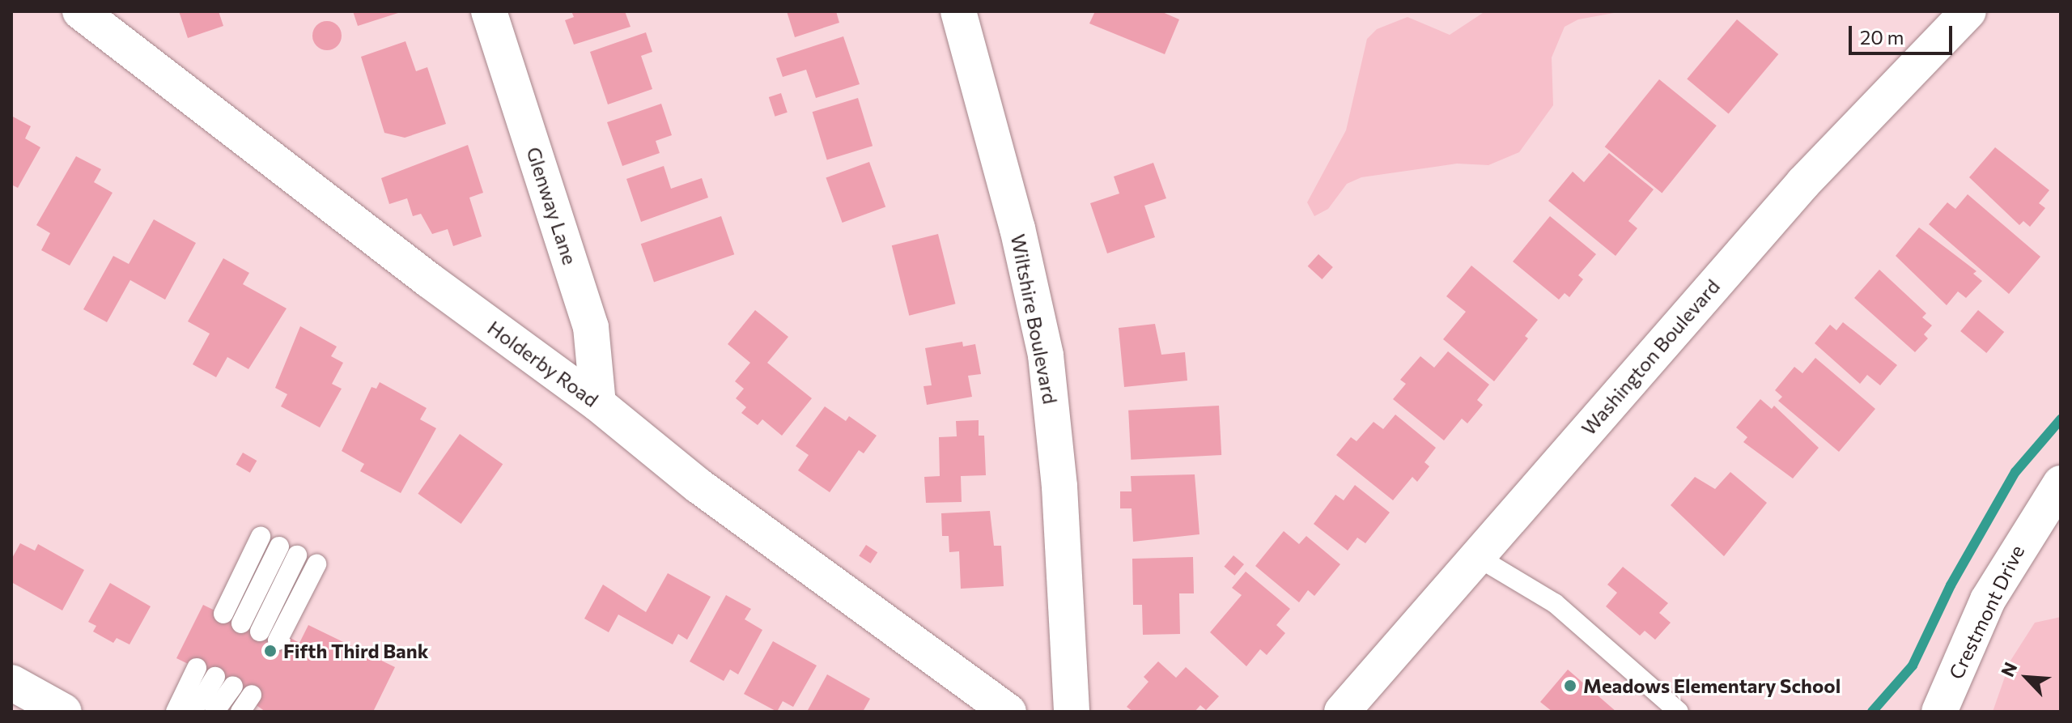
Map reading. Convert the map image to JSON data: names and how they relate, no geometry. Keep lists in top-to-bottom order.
{
  "streets": {
    "street": [
      "Glenway Lane",
      "Wiltshire Boulevard",
      "Washington Boulevard",
      "Holderby Road",
      "Crestmont Drive"
    ]
  },
  "crossings": [
    ["Glenway Lane", "Holderby Road"]
  ],
  "places": ["Fifth Third Bank", "Meadows Elementary School"],
  "scale_bar": "20 m",
  "north": "top left"
}
